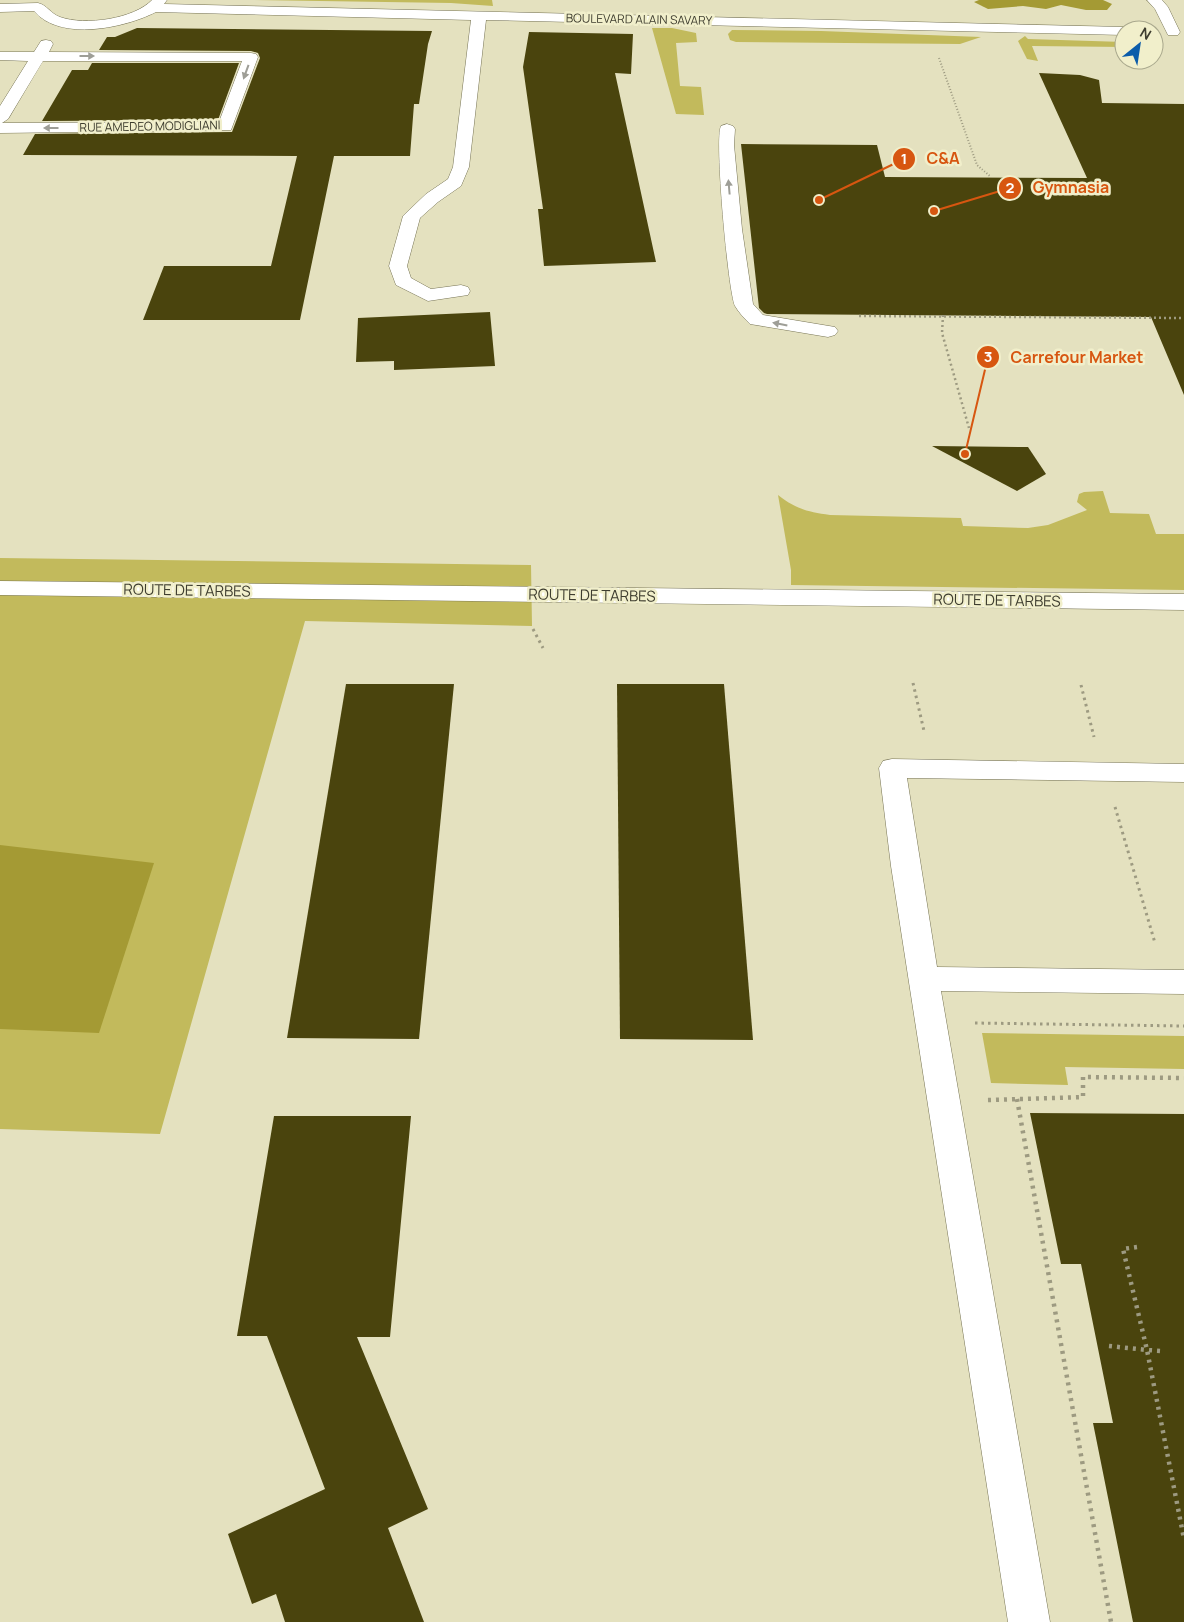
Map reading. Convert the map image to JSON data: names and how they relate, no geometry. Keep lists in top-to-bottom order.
{
  "streets": {
    "street": ["BOULEVARD ALAIN SAVARY", "RUE AMEDEO MODIGLIANI", "ROUTE DE TARBES"]
  },
  "places": ["C&A", "Gymnasia", "Carrefour Market"],
  "north": "top right"
}
